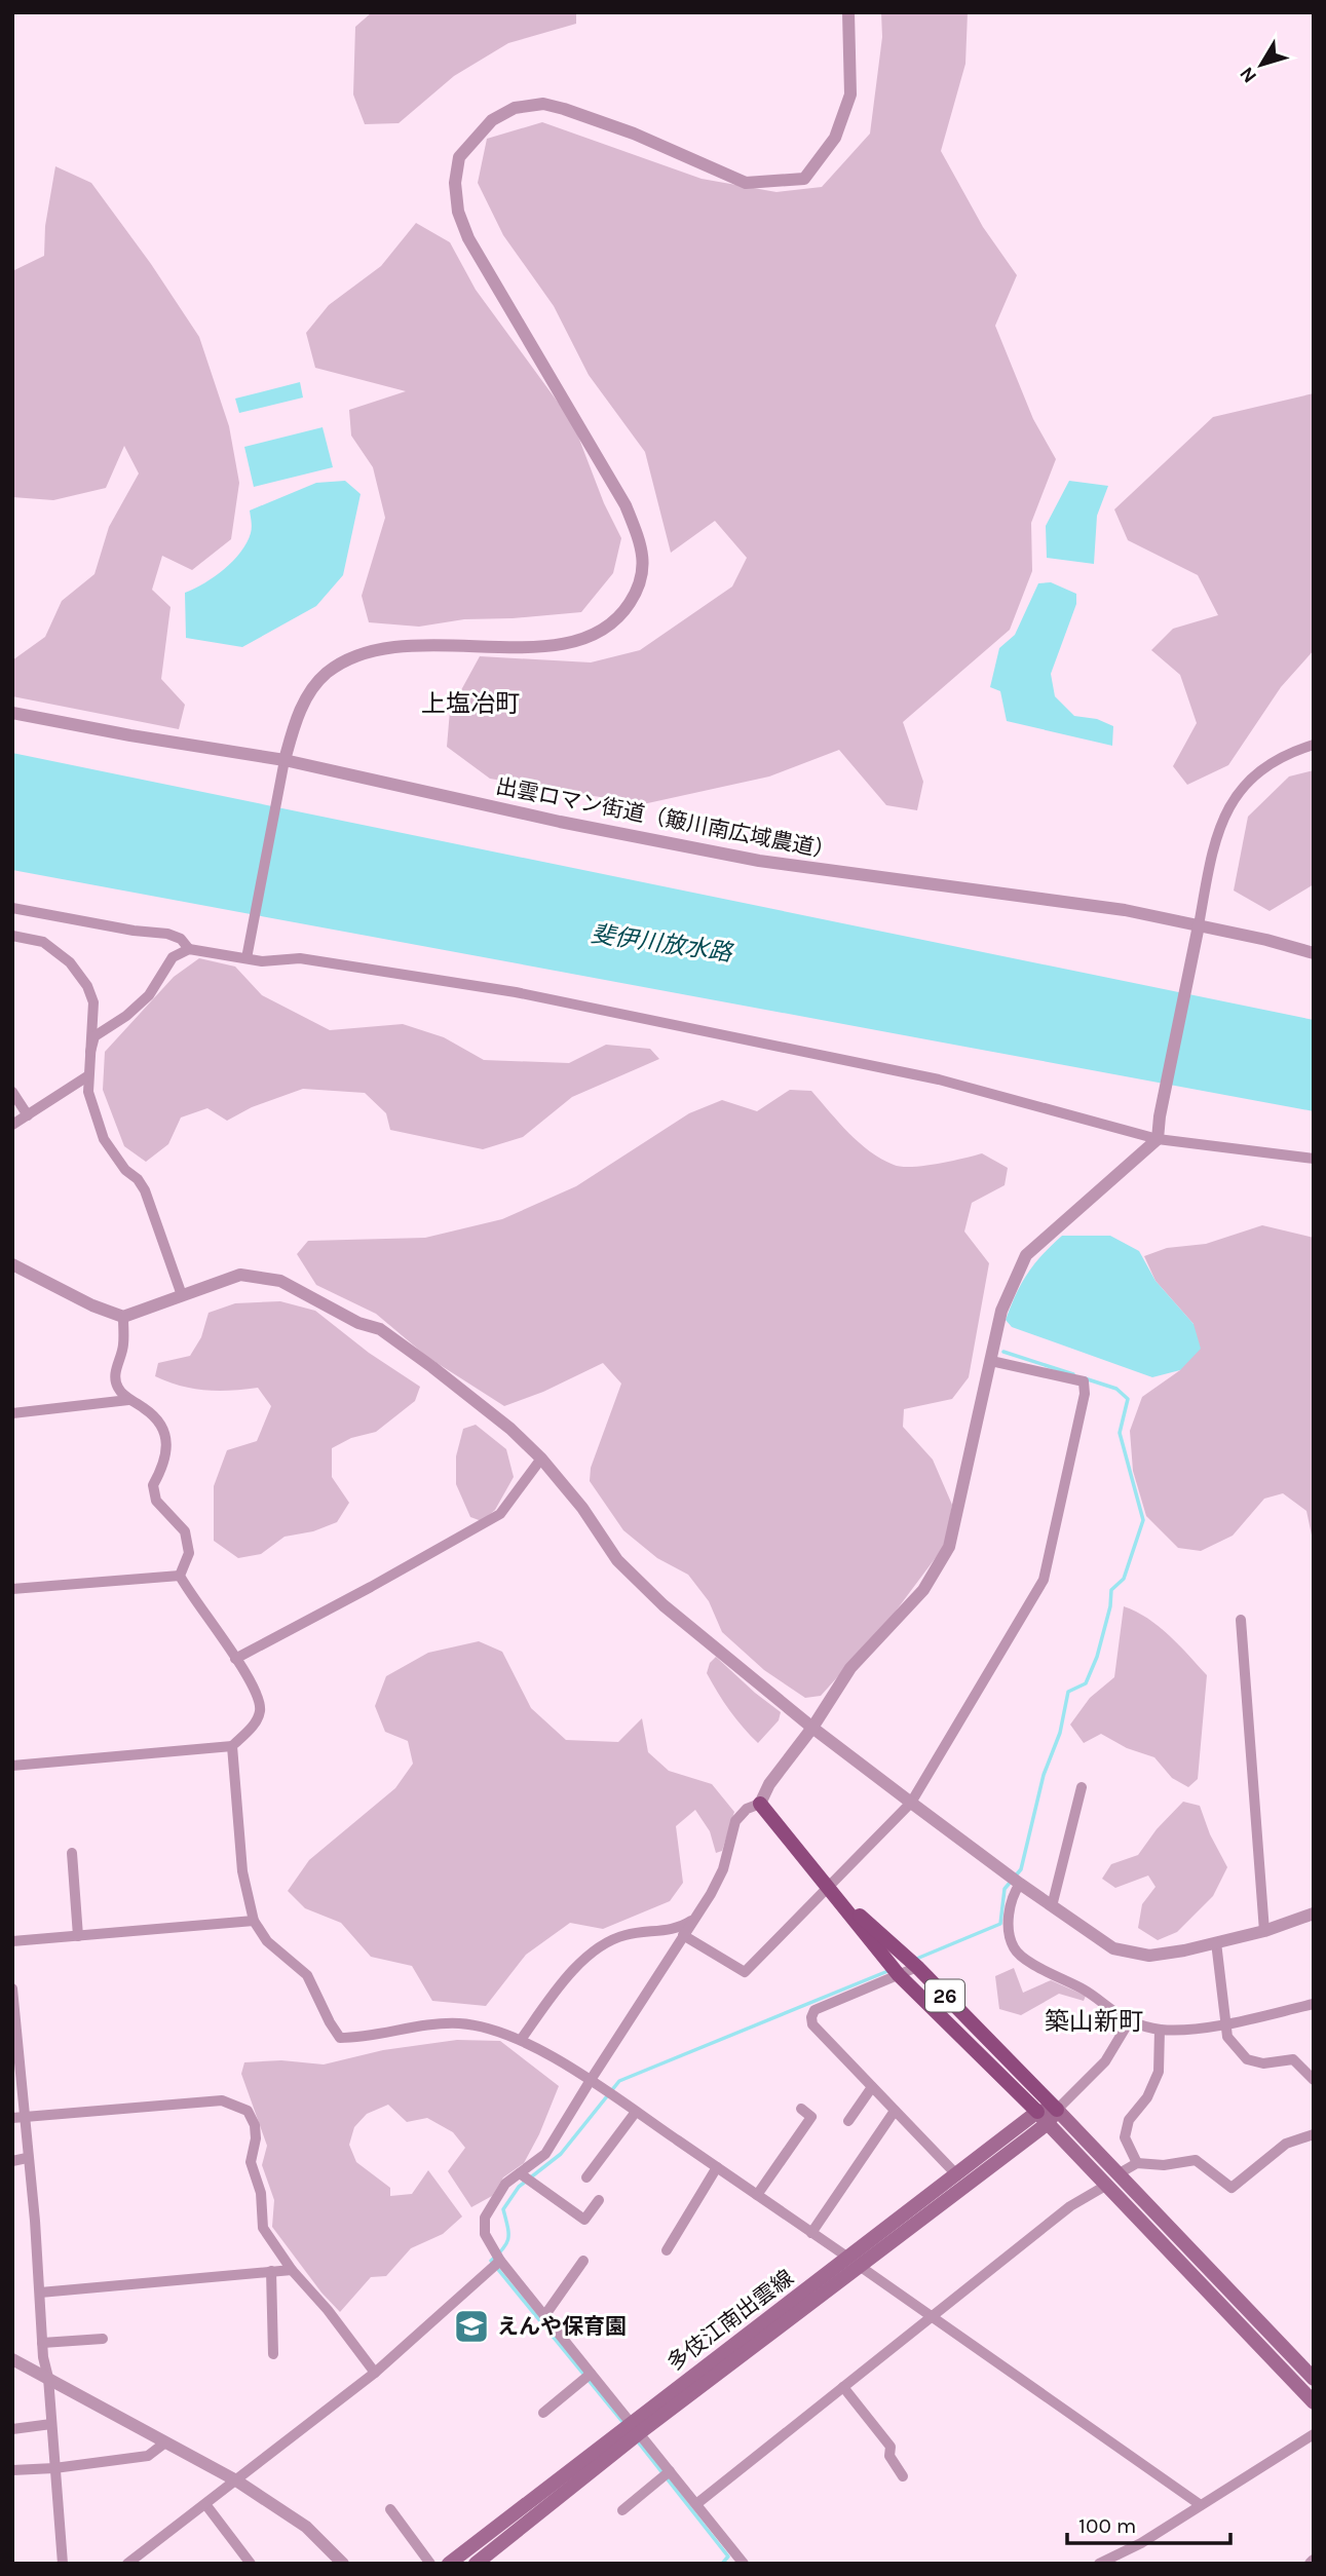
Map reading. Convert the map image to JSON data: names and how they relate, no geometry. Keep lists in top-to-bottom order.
{
  "streets": {
    "main road": ["26", "多伎江南出雲線"],
    "street": ["出雲ロマン街道（簸川南広域農道）"]
  },
  "crossings": [
    ["26", "多伎江南出雲線"]
  ],
  "districts": ["上塩冶町", "築山新町"],
  "water": ["斐伊川放水路"],
  "places": {
    "school or university": ["えんや保育園"]
  },
  "scale_bar": "100 m",
  "north": "bottom left"
}
